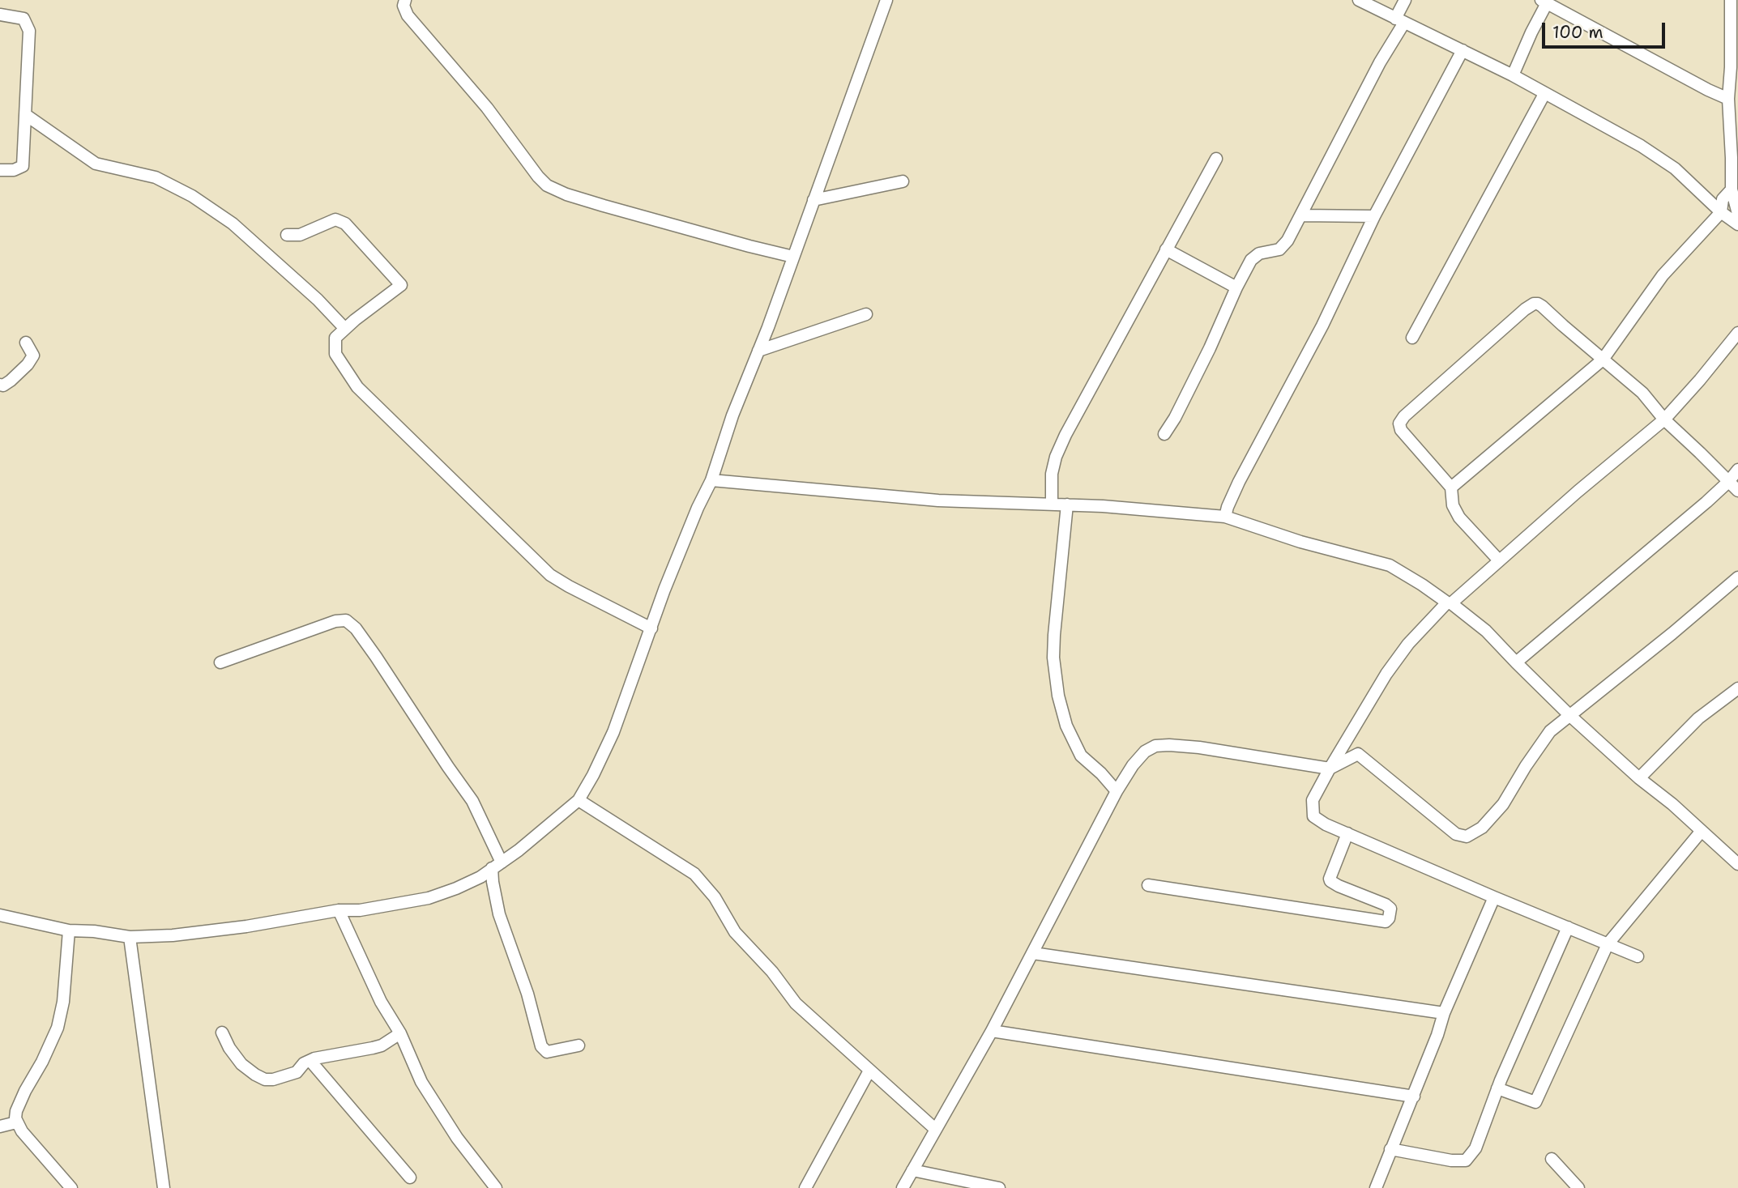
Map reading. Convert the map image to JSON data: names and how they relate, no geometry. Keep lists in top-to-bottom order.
{
  "scale_bar": "100 m"
}
